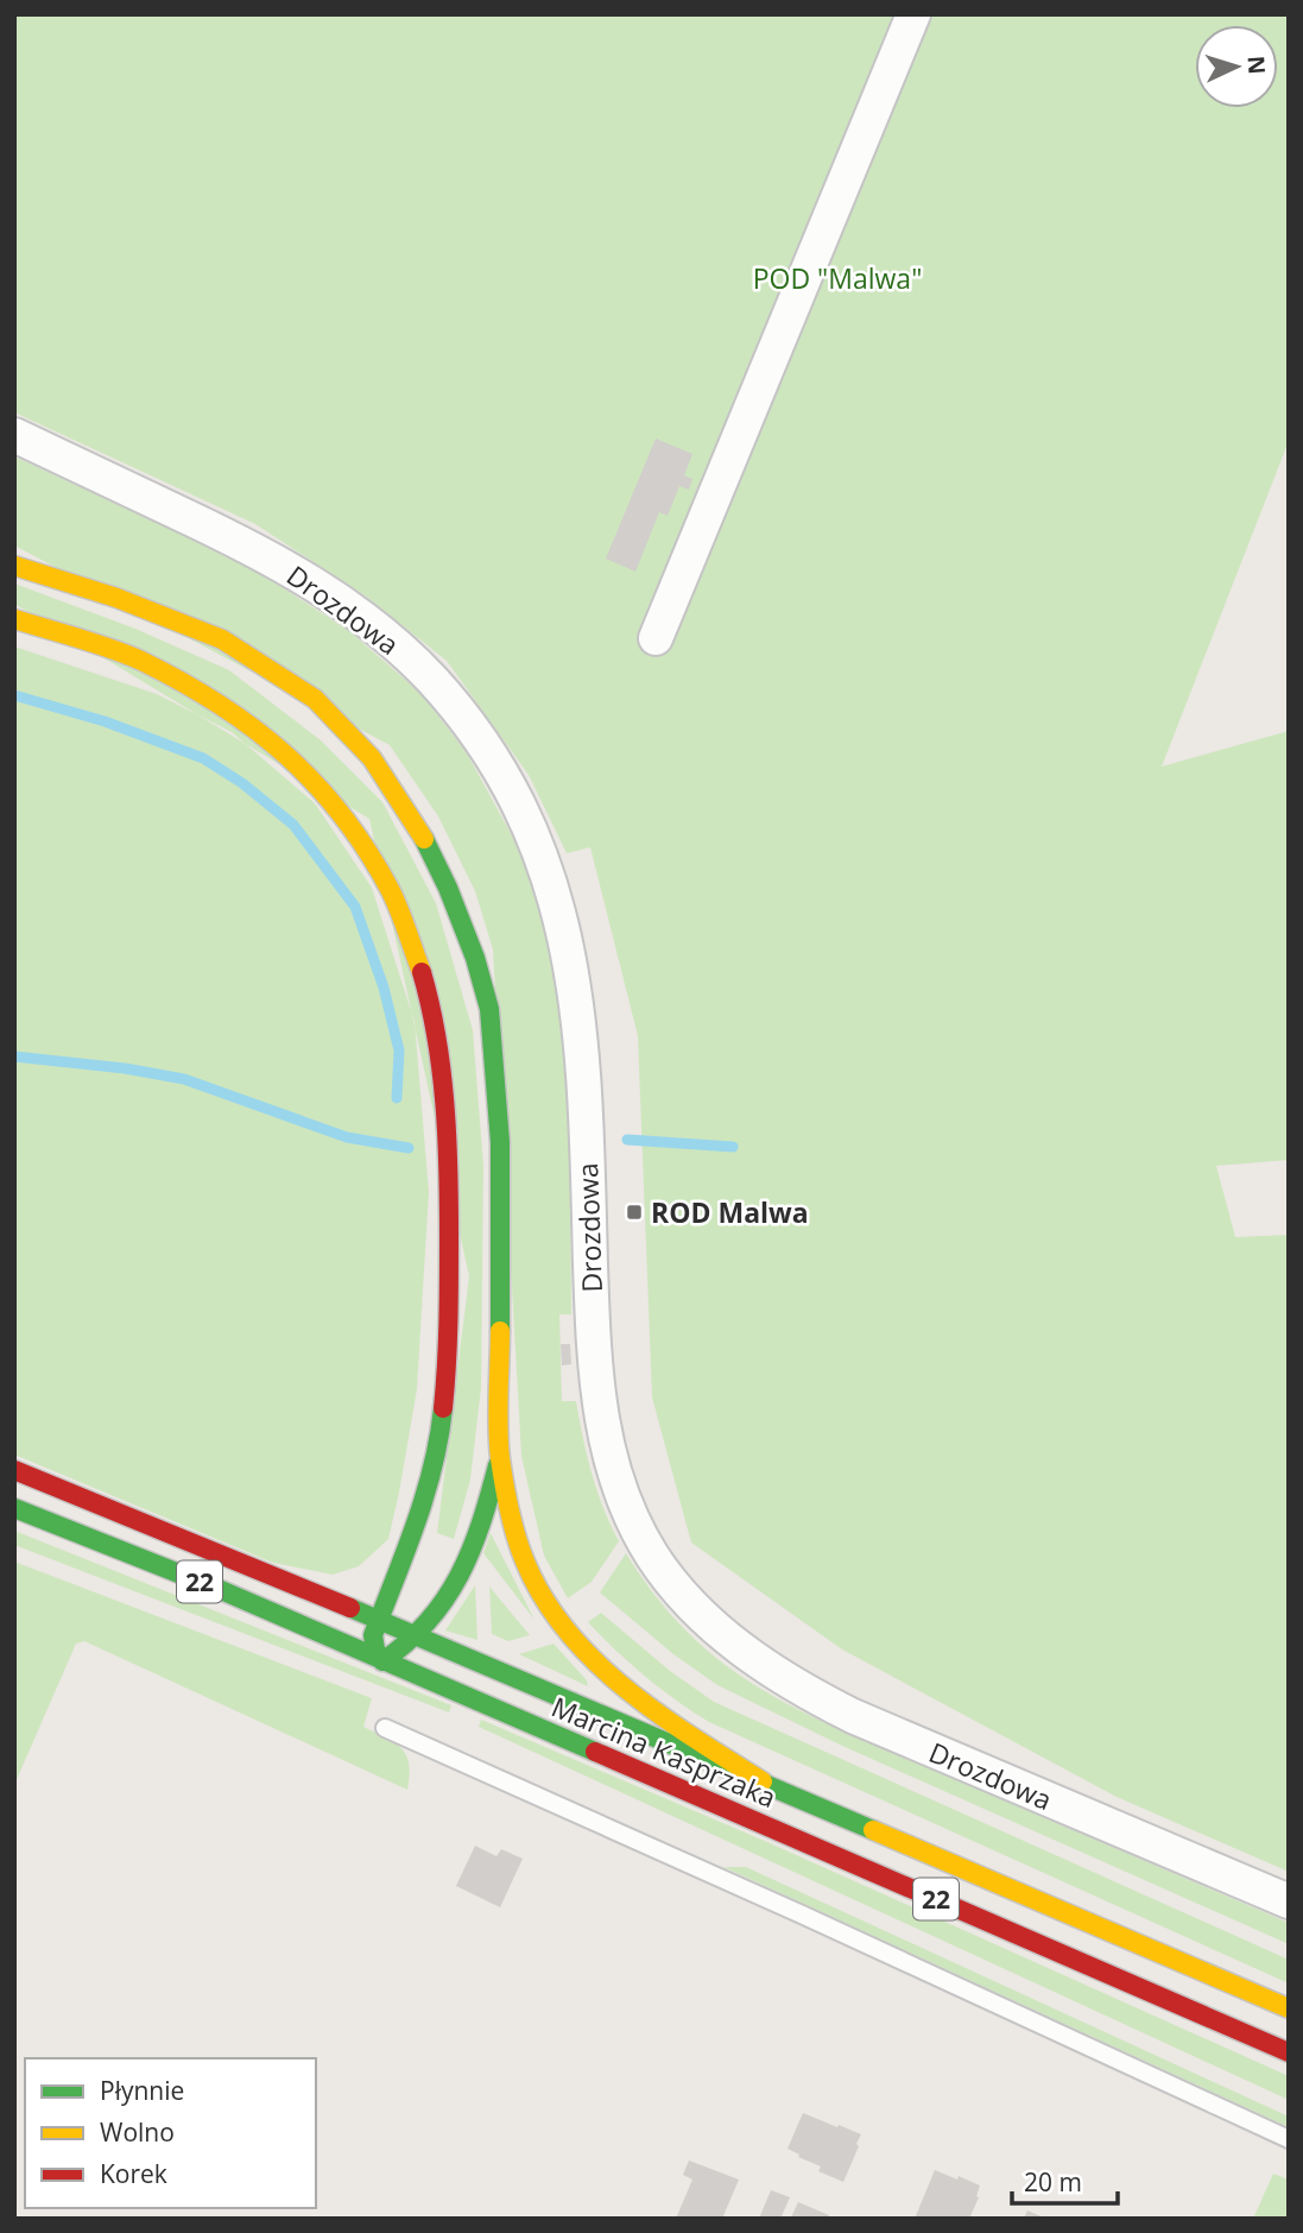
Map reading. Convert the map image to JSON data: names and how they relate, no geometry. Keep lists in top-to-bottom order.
{
  "streets": {
    "main road": ["22", "Marcina Kasprzaka"],
    "street": ["Drozdowa"]
  },
  "parks": ["POD \"Malwa\""],
  "places": {
    "transit": ["ROD Malwa"]
  },
  "legend": ["Płynnie", "Wolno", "Korek"],
  "scale_bar": "20 m",
  "north": "right"
}
